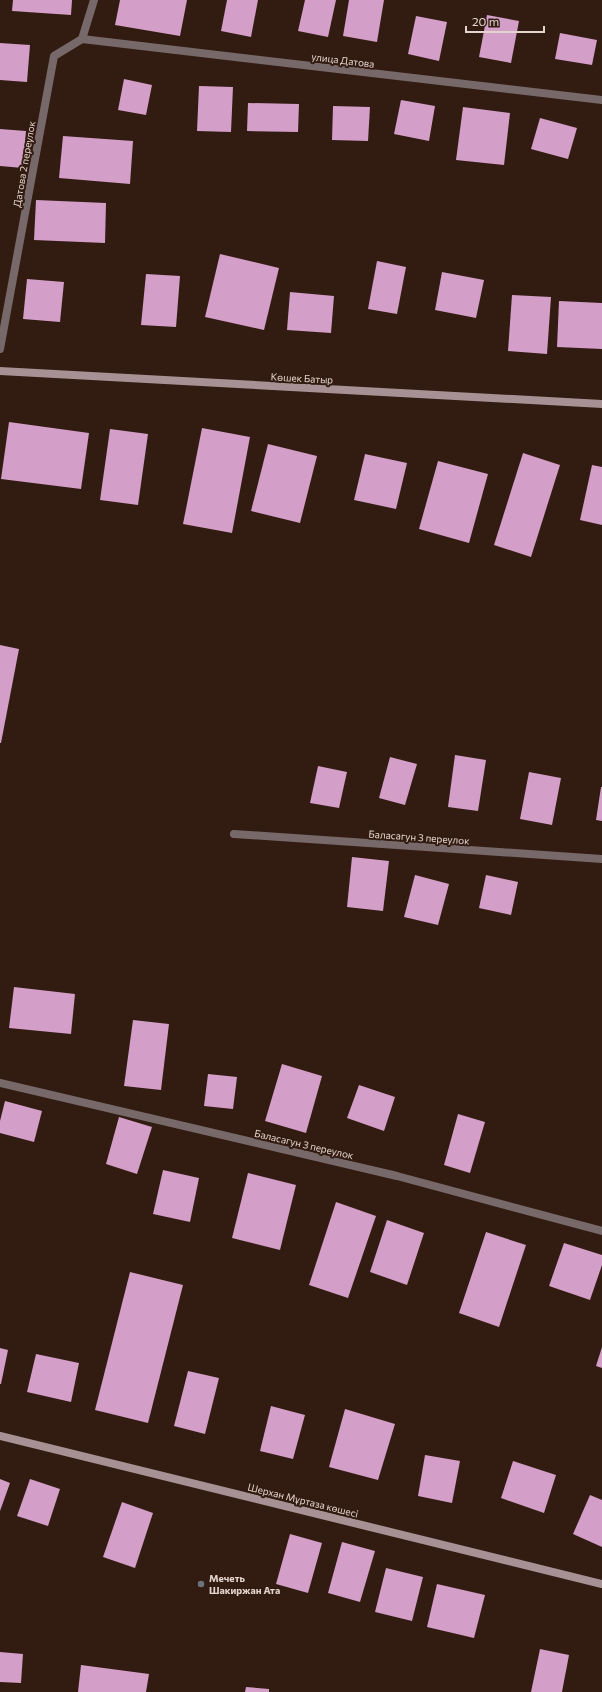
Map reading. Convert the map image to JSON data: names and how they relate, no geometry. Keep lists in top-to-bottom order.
{
  "streets": {
    "street": [
      "улица Датова",
      "Датова 2 переулок",
      "Көшек Батыр",
      "Баласагун 3 переулок",
      "Шерхан Мұртаза көшесі"
    ]
  },
  "crossings": [
    ["улица Датова", "Датова 2 переулок"]
  ],
  "places": ["Мечеть Шакиржан Ата"],
  "scale_bar": "20 m"
}
